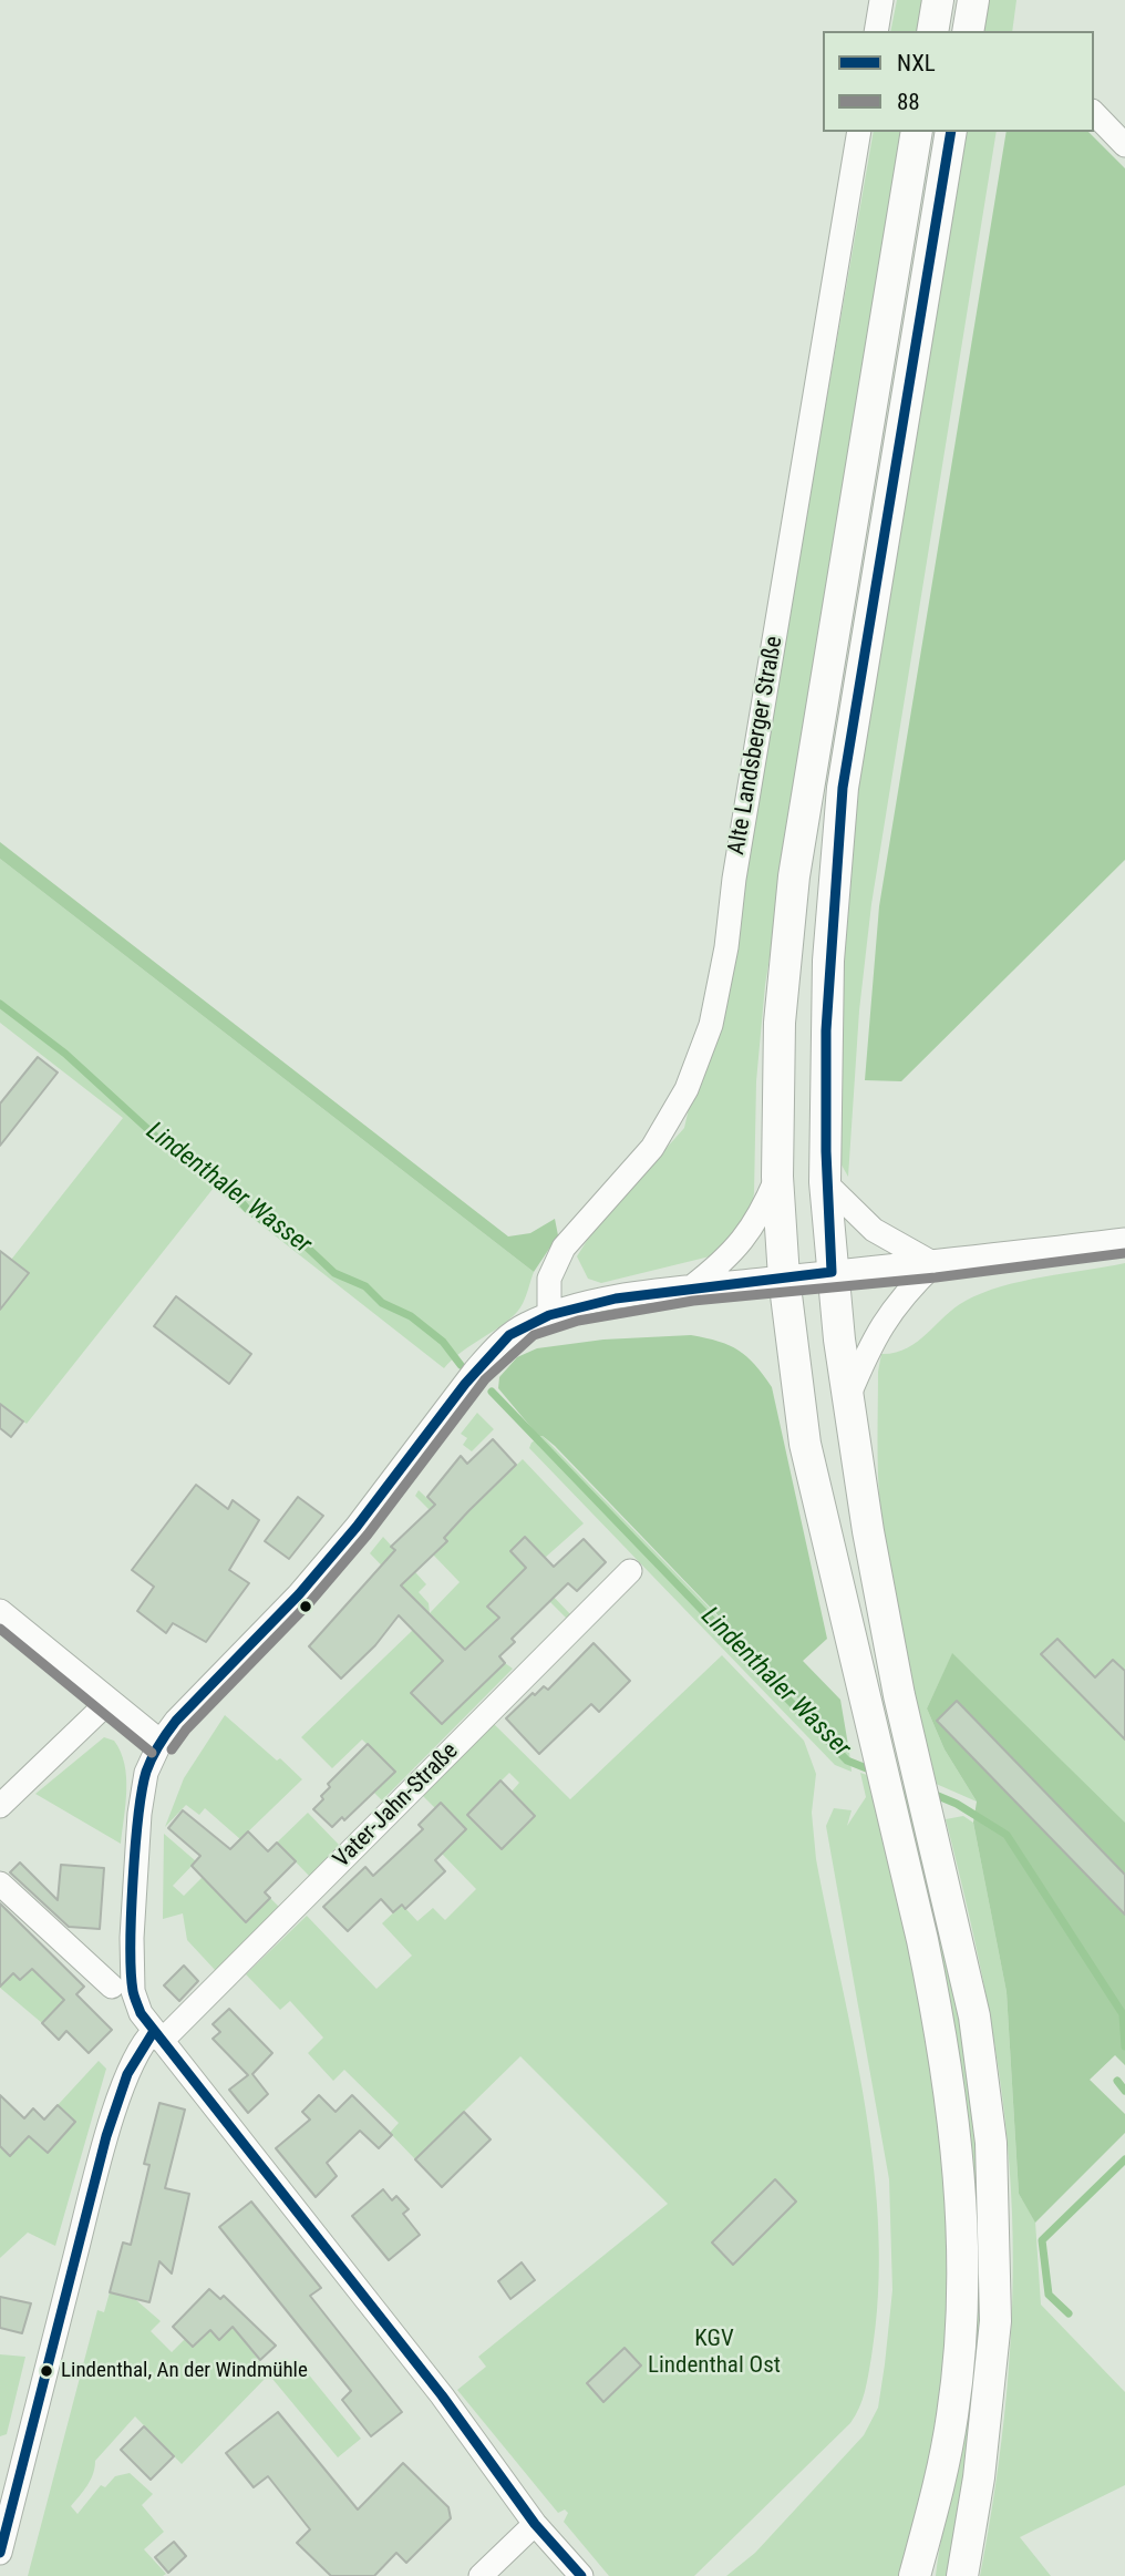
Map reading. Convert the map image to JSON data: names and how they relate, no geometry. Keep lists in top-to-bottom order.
{
  "streets": {
    "street": ["Alte Landsberger Straße", "Vater-Jahn-Straße"]
  },
  "water": ["Lindenthaler Wasser"],
  "parks": ["KGV Lindenthal Ost"],
  "places": ["Lindenthal, An der Windmühle"],
  "lines": ["transit line NXL", "transit line 88"],
  "legend": ["NXL", "88"]
}
